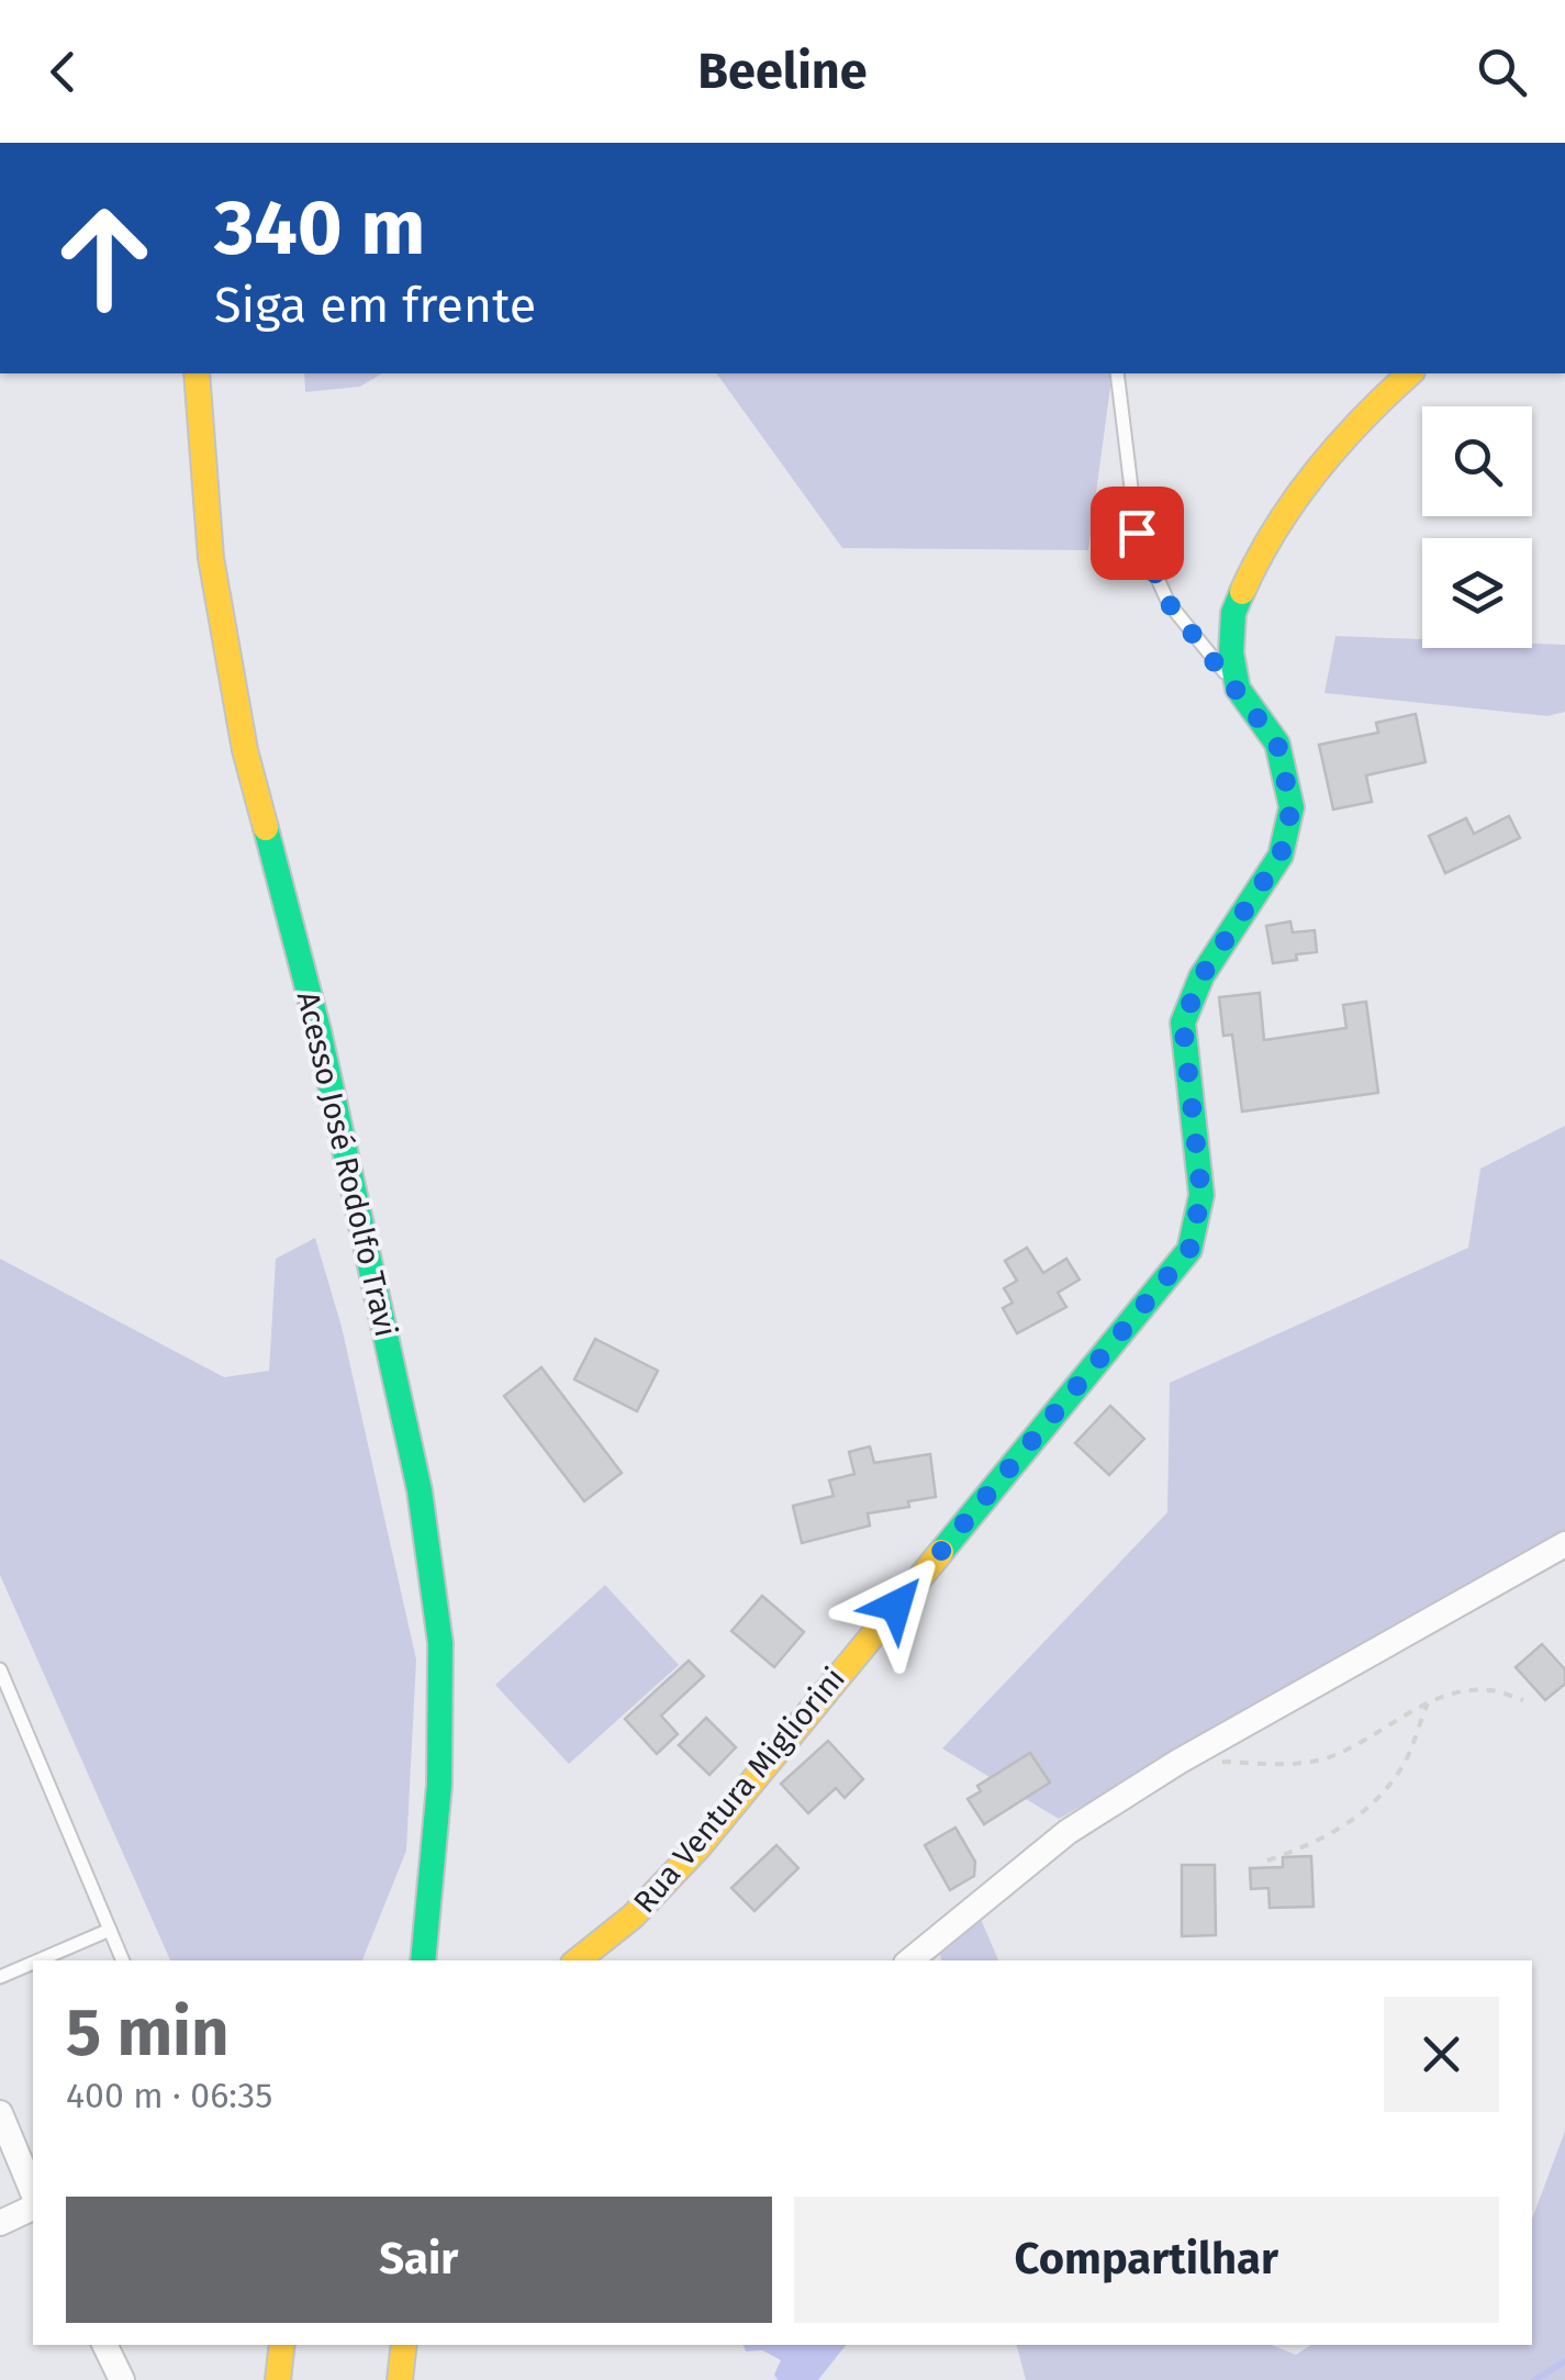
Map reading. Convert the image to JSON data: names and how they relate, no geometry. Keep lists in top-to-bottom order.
{
  "streets": {
    "main road": ["Acesso José Rodolfo Travi", "Rua Ventura Migliorini"]
  },
  "page": {
    "header": "Beeline",
    "turn": ["340 m", "Siga em frente"],
    "heading": ["5 min", "400 m · 06:35"],
    "buttons": ["Sair", "Compartilhar"]
  }
}
